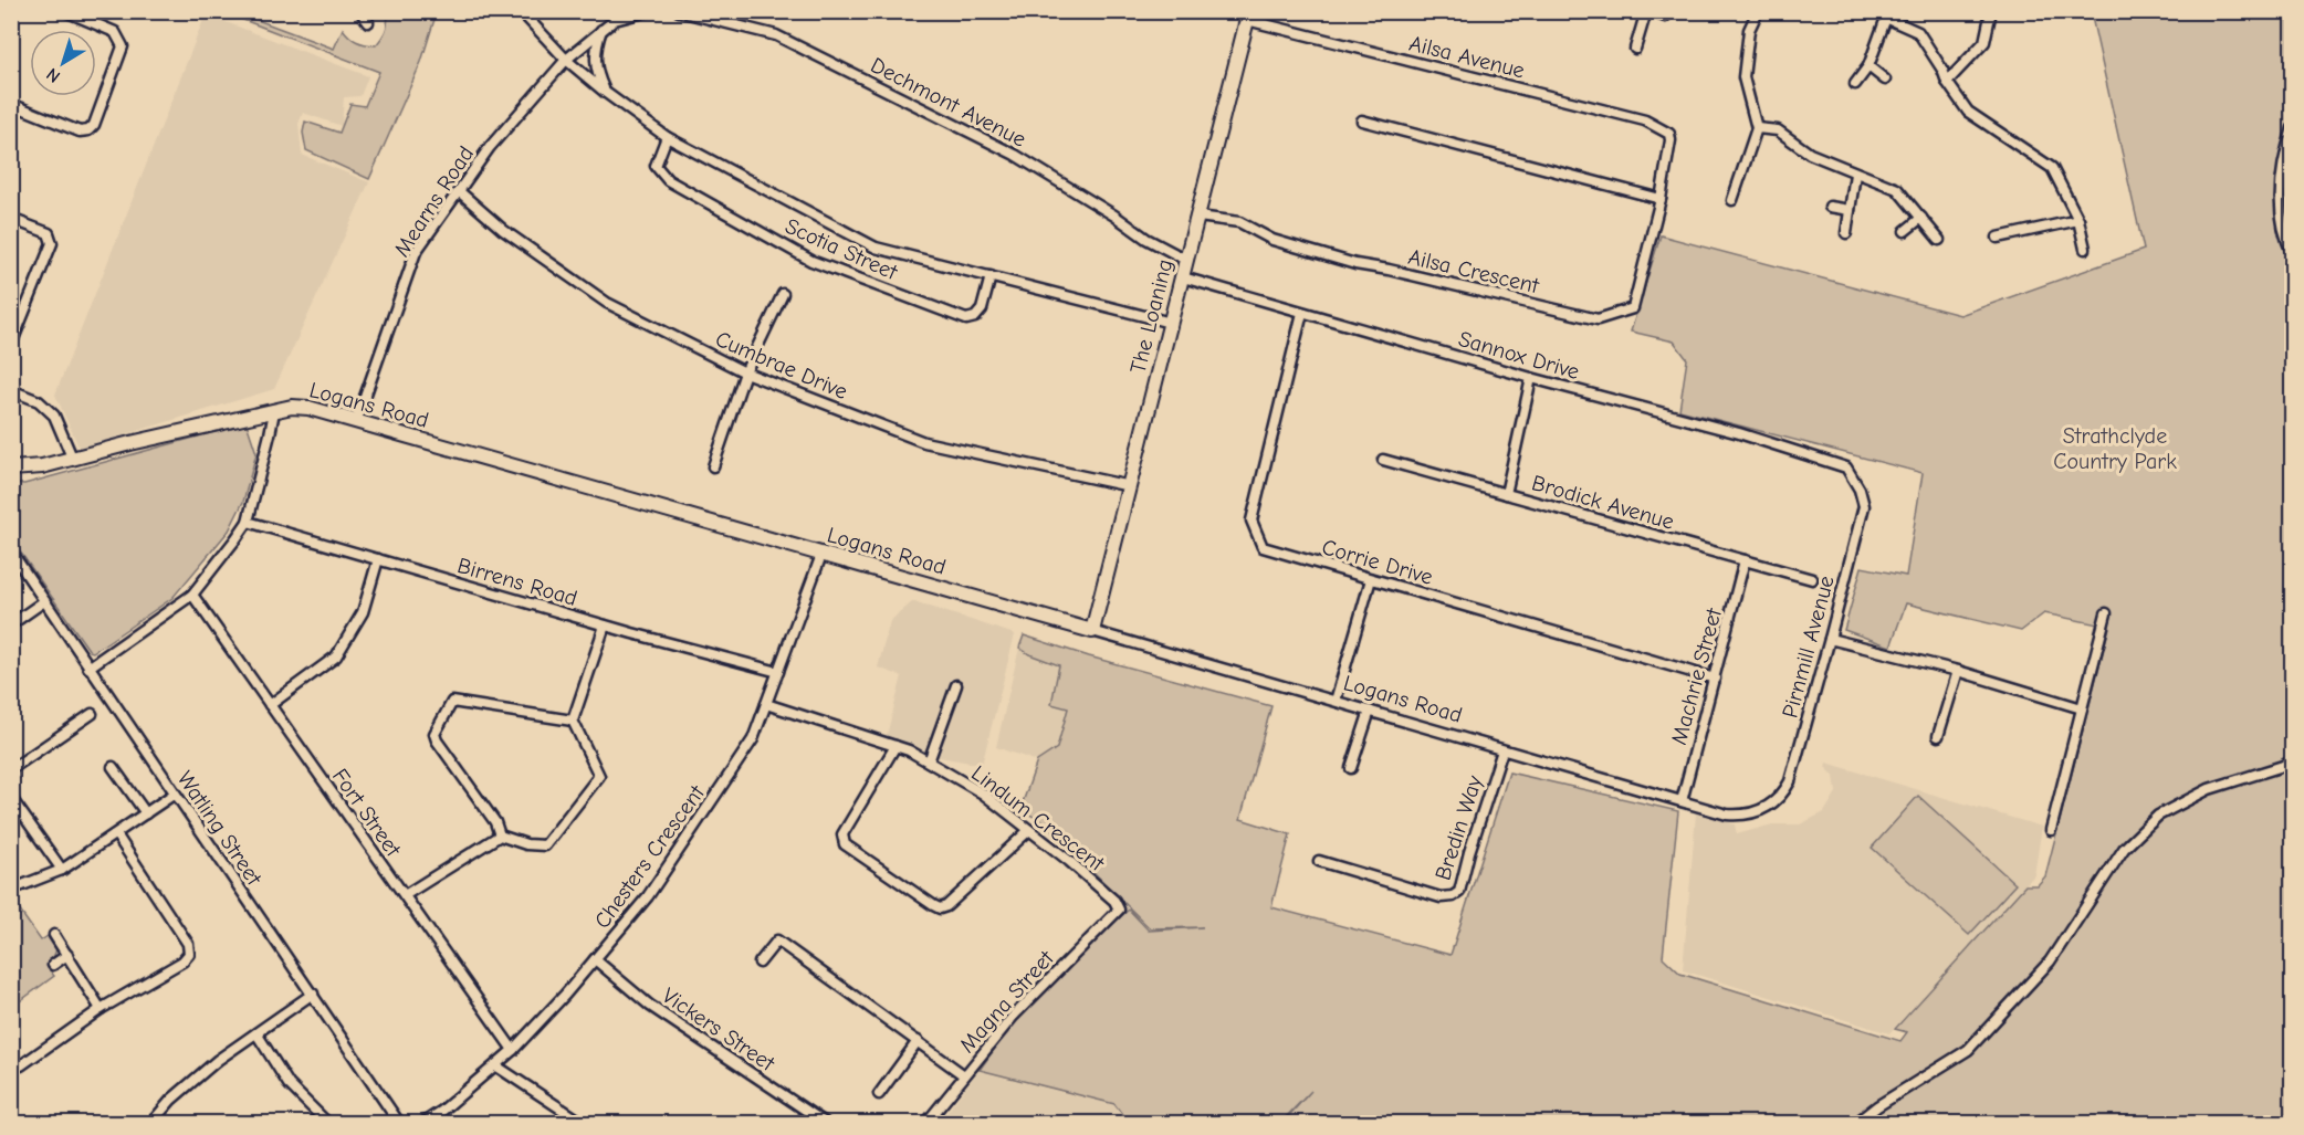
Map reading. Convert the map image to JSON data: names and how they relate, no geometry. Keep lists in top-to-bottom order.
{
  "streets": {
    "street": [
      "Ailsa Avenue",
      "Dechmont Avenue",
      "Mearns Road",
      "Scotia Street",
      "Ailsa Crescent",
      "The Loaning",
      "Sannox Drive",
      "Cumbrae Drive",
      "Logans Road",
      "Brodick Avenue",
      "Corrie Drive",
      "Birrens Road",
      "Pirnmill Avenue",
      "Machrie Street",
      "Fort Street",
      "Lindum Crescent",
      "Watling Street",
      "Bredin Way",
      "Chesters Crescent",
      "Magna Street",
      "Vickers Street"
    ]
  },
  "crossings": [
    ["Ailsa Avenue", "Ailsa Crescent"],
    ["Ailsa Avenue", "The Loaning"],
    ["Dechmont Avenue", "The Loaning"],
    ["Mearns Road", "Scotia Street"],
    ["Mearns Road", "Cumbrae Drive"],
    ["Mearns Road", "Logans Road"],
    ["Scotia Street", "The Loaning"],
    ["Ailsa Crescent", "The Loaning"],
    ["The Loaning", "Sannox Drive"],
    ["The Loaning", "Cumbrae Drive"],
    ["The Loaning", "Logans Road"],
    ["Sannox Drive", "Corrie Drive"],
    ["Sannox Drive", "Pirnmill Avenue"],
    ["Logans Road", "Pirnmill Avenue"],
    ["Logans Road", "Machrie Street"],
    ["Logans Road", "Bredin Way"],
    ["Logans Road", "Chesters Crescent"],
    ["Brodick Avenue", "Machrie Street"],
    ["Corrie Drive", "Machrie Street"],
    ["Birrens Road", "Chesters Crescent"],
    ["Fort Street", "Chesters Crescent"],
    ["Lindum Crescent", "Chesters Crescent"],
    ["Lindum Crescent", "Magna Street"],
    ["Chesters Crescent", "Vickers Street"]
  ],
  "parks": ["Strathclyde Country Park"],
  "north": "bottom left"
}
